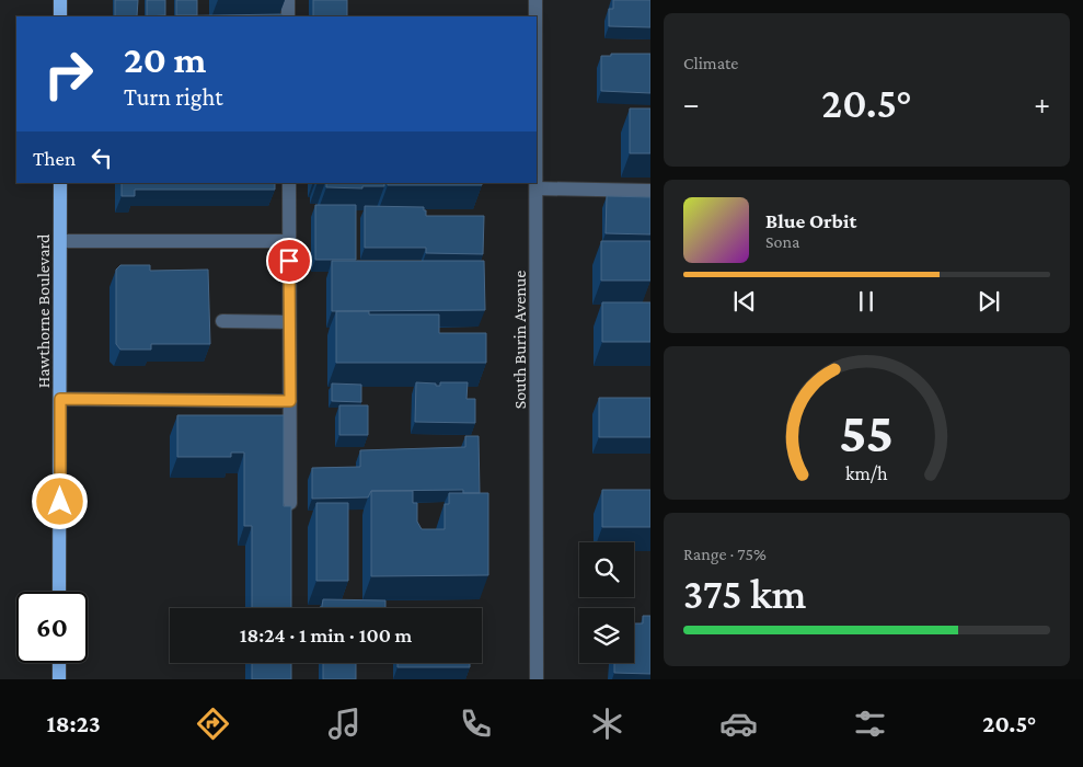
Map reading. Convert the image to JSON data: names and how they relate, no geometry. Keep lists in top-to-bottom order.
{
  "streets": {
    "main road": ["Hawthorne Boulevard"],
    "street": ["South Burin Avenue"]
  },
  "page": {
    "tile": [
      "Climate",
      ["Range · 75%", "375 km"]
    ],
    "turn": ["20 m", "Turn right"],
    "heat": ["−", "20.5°", "+"],
    "then": "Then",
    "song": ["Blue Orbit", "Sona"],
    "limit": "60",
    "trip": "18:24 · 1 min · 100 m",
    "tabs": ["18:23", "20.5°"],
    "gauge": ["55", "km/h"]
  }
}
